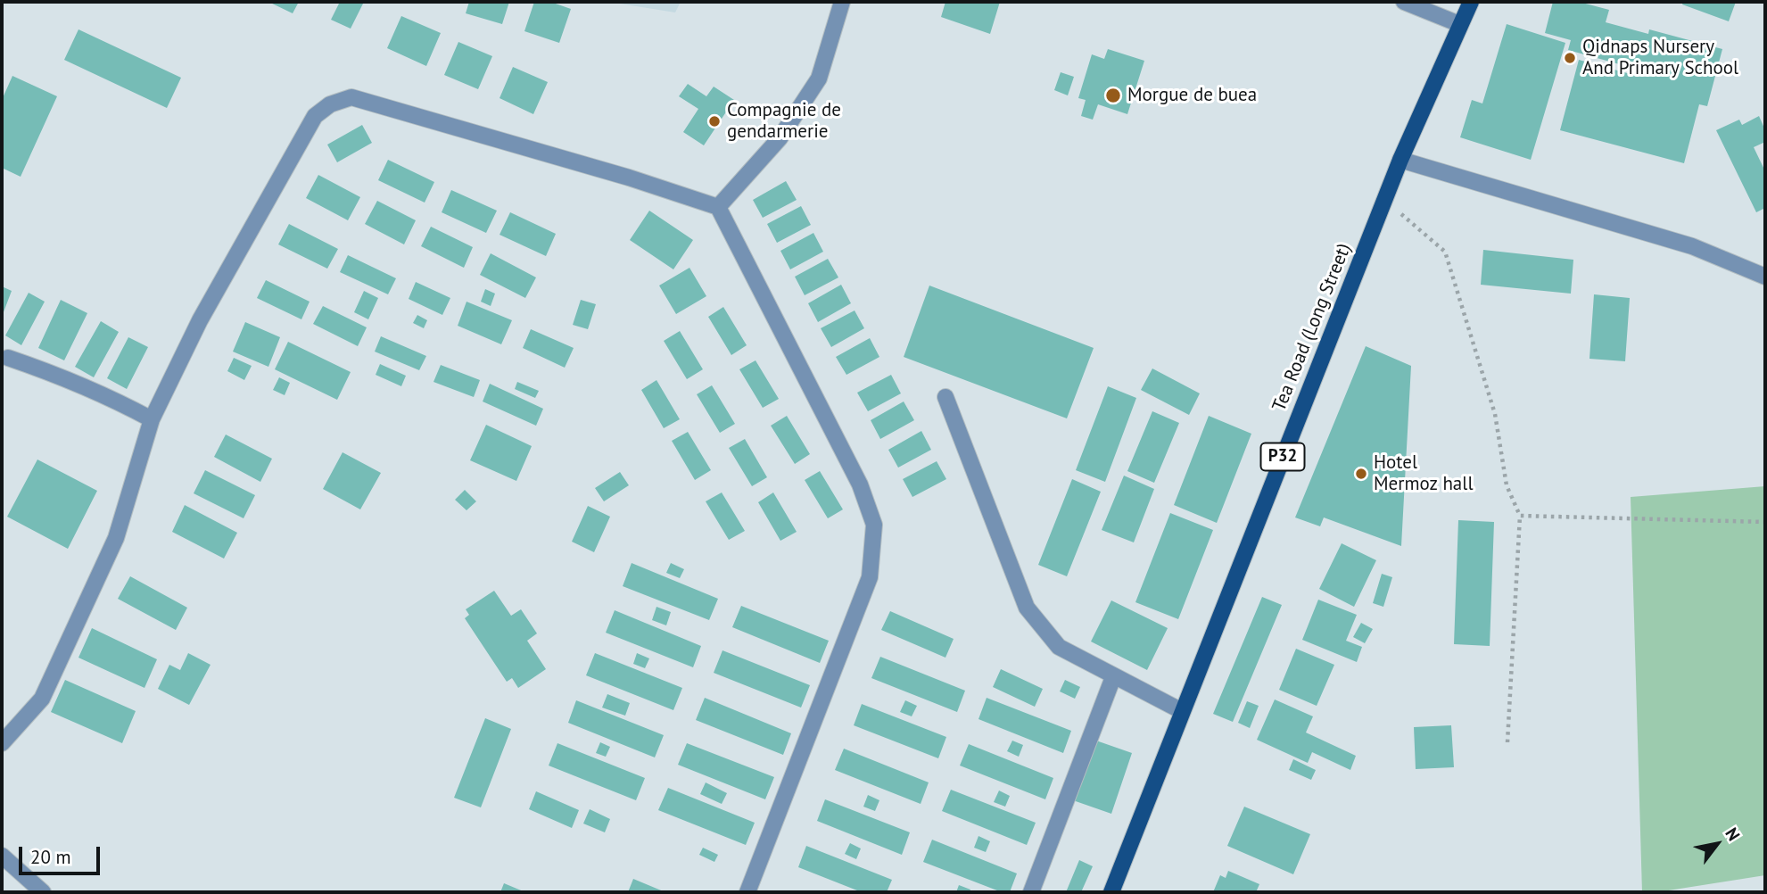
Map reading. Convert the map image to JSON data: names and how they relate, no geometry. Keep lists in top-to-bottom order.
{
  "streets": {
    "main road": ["Tea Road (Long Street)", "P32"]
  },
  "crossings": [
    ["Tea Road (Long Street)", "P32"]
  ],
  "places": [
    "Qidnaps Nursery And Primary School",
    "Morgue de buea",
    "Compagnie de gendarmerie",
    "Hotel Mermoz hall"
  ],
  "scale_bar": "20 m",
  "north": "top right"
}
